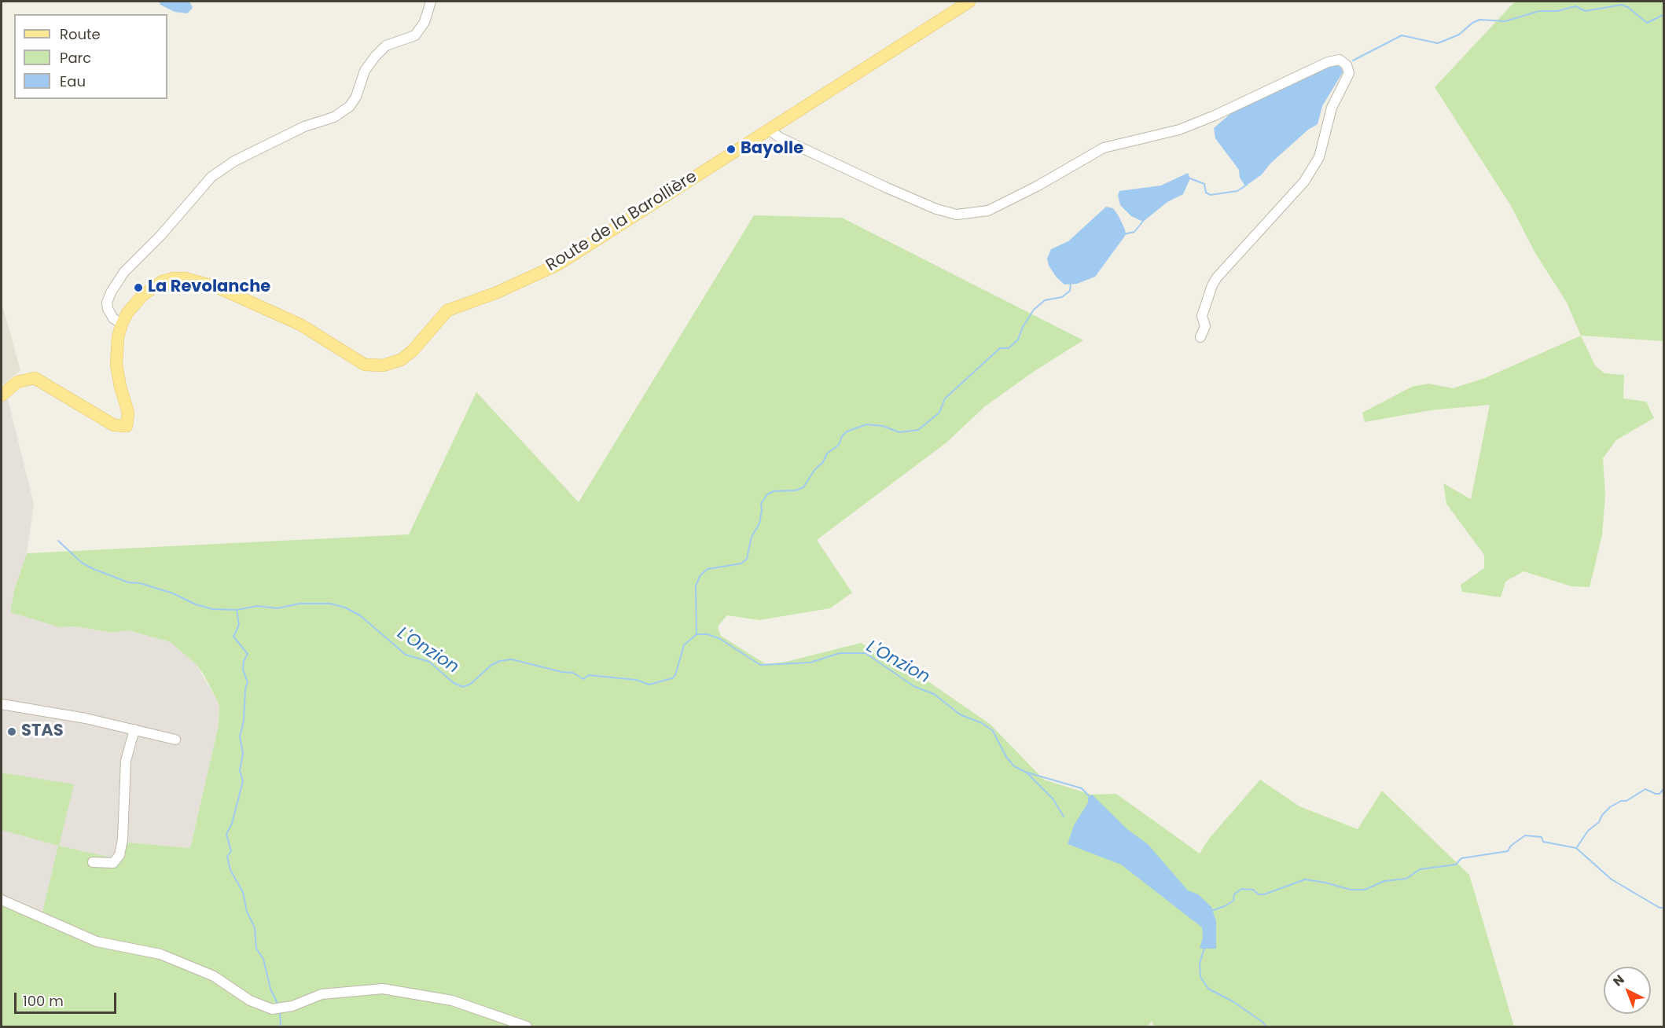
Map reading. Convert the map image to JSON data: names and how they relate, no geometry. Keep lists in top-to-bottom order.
{
  "streets": {
    "main road": ["Route de la Barollière"]
  },
  "water": ["L'Onzion"],
  "places": ["Bayolle", "La Revolanche", "STAS"],
  "legend": ["Route", "Parc", "Eau"],
  "scale_bar": "100 m",
  "north": "top left"
}
